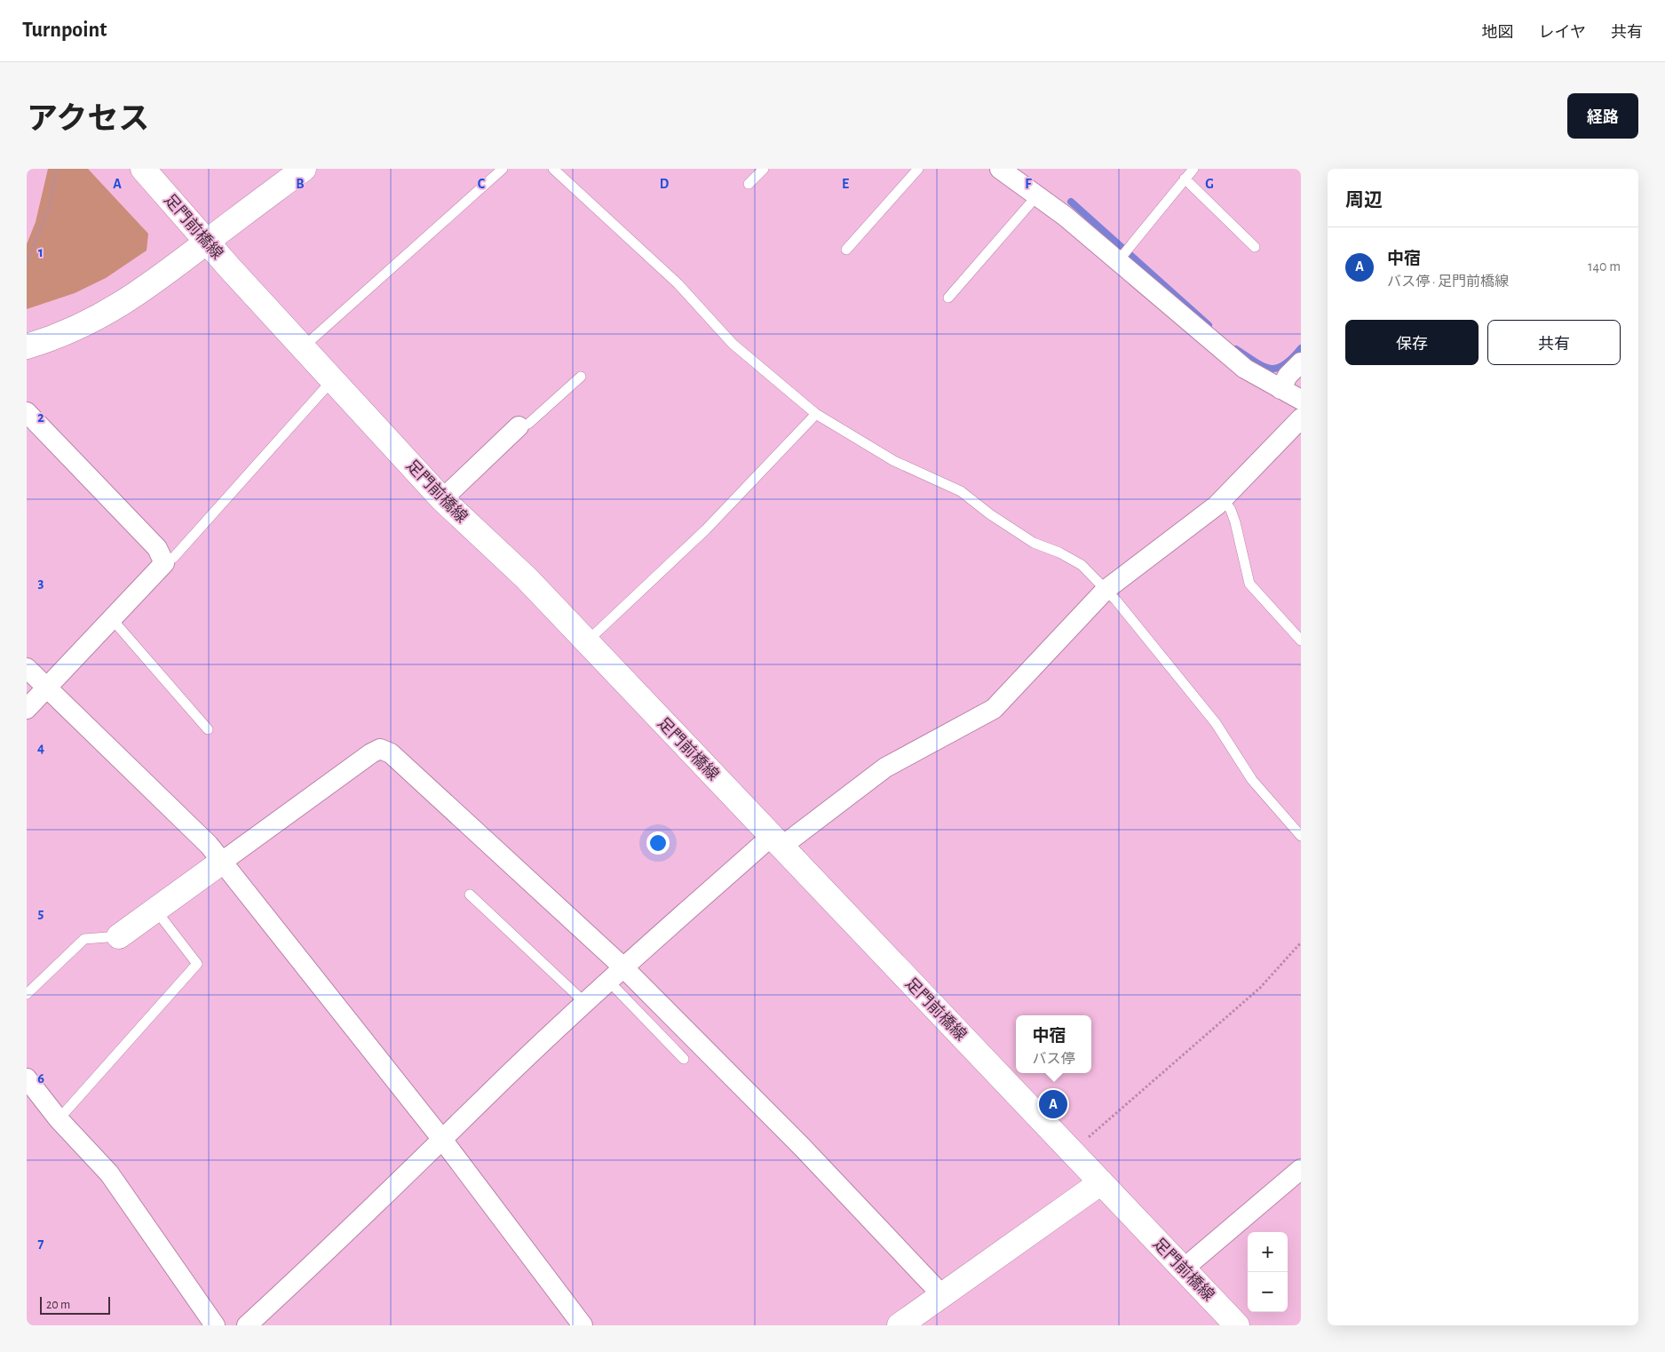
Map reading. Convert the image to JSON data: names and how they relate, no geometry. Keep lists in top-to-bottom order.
{
  "streets": {
    "main road": ["足門前橋線"]
  },
  "scale_bar": "20 m",
  "page": {
    "header": "Turnpoint",
    "nav": ["地図", "レイヤ", "共有"],
    "title": "アクセス",
    "buttons": [
      "経路",
      ["保存", "共有"]
    ],
    "heading": "周辺",
    "list": [
      {
        "mark": "A",
        "name": "中宿",
        "note": "バス停 · 足門前橋線",
        "value": "140 m"
      }
    ],
    "popup": ["中宿", "バス停"],
    "pins": "A",
    "map_buttons": ["+", "−"],
    "scale": "20 m"
  },
  "grid": {
    "columns": [
      "A",
      "B",
      "C",
      "D",
      "E",
      "F",
      "G"
    ],
    "rows": [
      "1",
      "2",
      "3",
      "4",
      "5",
      "6",
      "7"
    ]
  }
}
